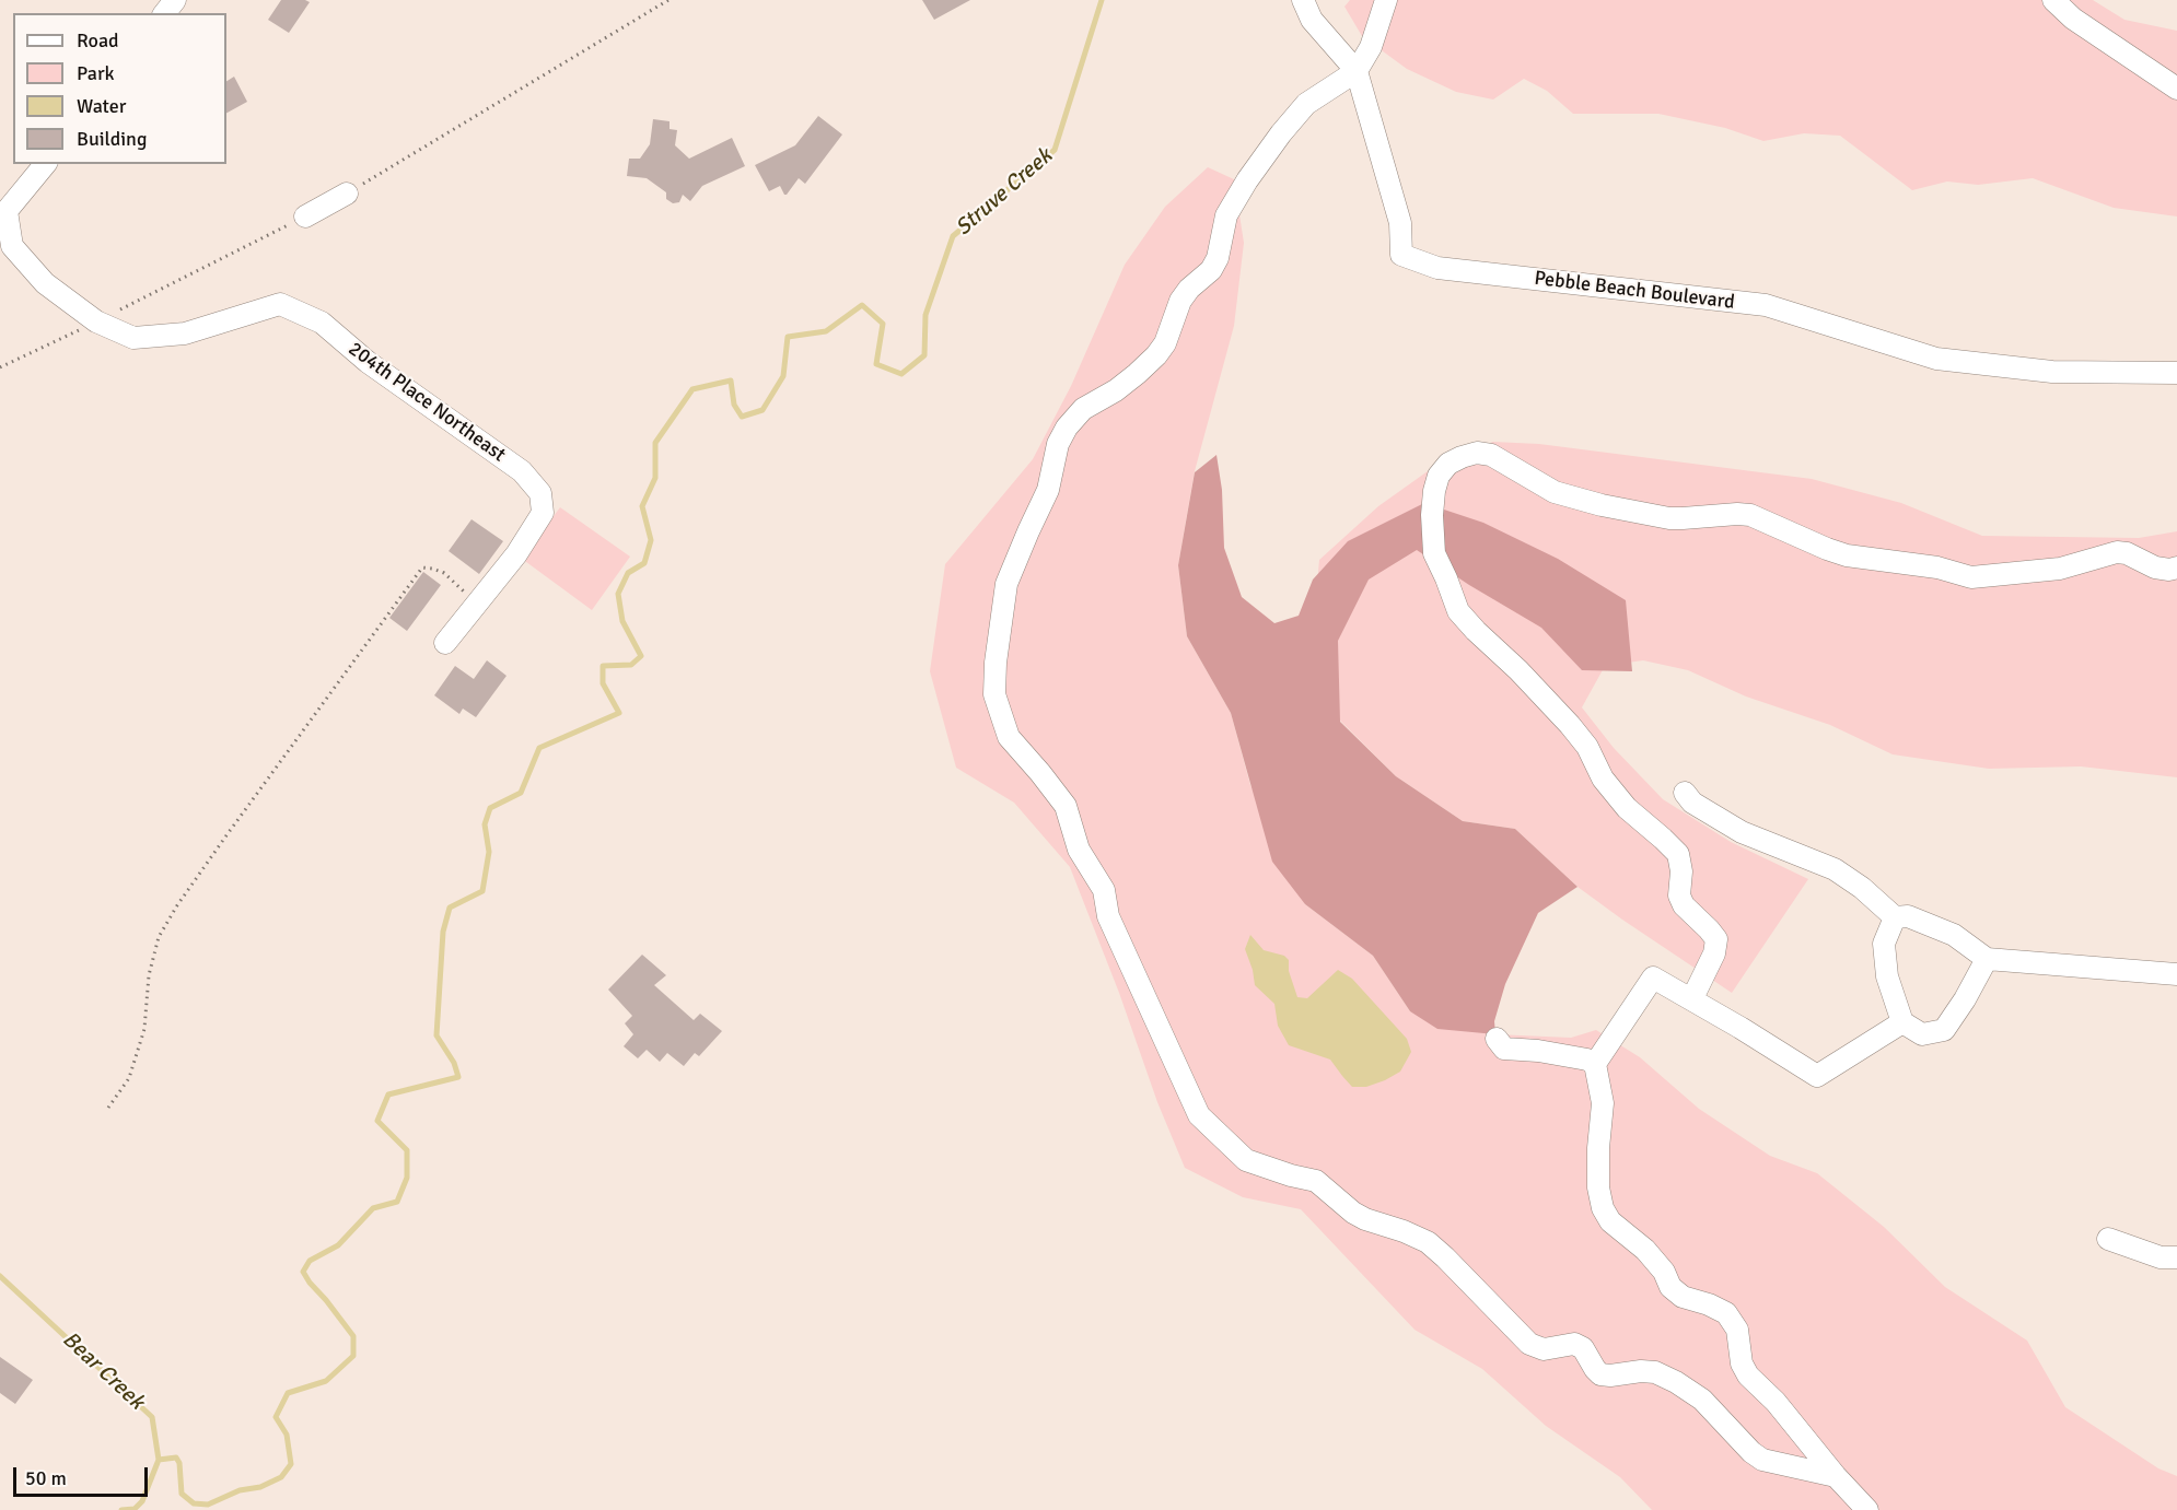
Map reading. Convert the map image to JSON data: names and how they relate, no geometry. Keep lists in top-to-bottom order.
{
  "streets": {
    "street": ["Pebble Beach Boulevard", "204th Place Northeast"]
  },
  "water": ["Struve Creek", "Bear Creek"],
  "legend": [
    "Road",
    "Park",
    "Water",
    "Building"
  ],
  "scale_bar": "50 m"
}
